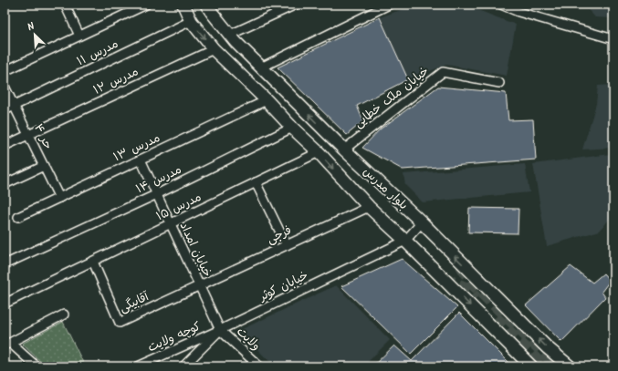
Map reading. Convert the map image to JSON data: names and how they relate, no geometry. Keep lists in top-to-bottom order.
{
  "streets": {
    "main road": ["بلوار مدرس"],
    "street": [
      "مدرس ۱۱",
      "مدرس ۱۲",
      "خیابان ملک خطایی",
      "حر ۴",
      "مدرس ۱۳",
      "مدرس ۱۴",
      "مدرس ۱۵",
      "فرجی",
      "خیابان امداد",
      "خیابان کوثر",
      "آقابیگی",
      "کوچه ولایت",
      "ولایت"
    ]
  },
  "crossings": [
    ["مدرس ۱۱", "حر ۴"],
    ["مدرس ۱۱", "بلوار مدرس"],
    ["مدرس ۱۲", "حر ۴"],
    ["مدرس ۱۲", "بلوار مدرس"],
    ["خیابان ملک خطایی", "بلوار مدرس"],
    ["حر ۴", "مدرس ۱۳"],
    ["مدرس ۱۳", "بلوار مدرس"],
    ["مدرس ۱۳", "خیابان امداد"],
    ["مدرس ۱۴", "بلوار مدرس"],
    ["مدرس ۱۴", "خیابان امداد"],
    ["بلوار مدرس", "مدرس ۱۵"],
    ["بلوار مدرس", "فرجی"],
    ["بلوار مدرس", "خیابان کوثر"],
    ["مدرس ۱۵", "خیابان امداد"],
    ["مدرس ۱۵", "آقابیگی"],
    ["فرجی", "خیابان امداد"],
    ["فرجی", "آقابیگی"],
    ["خیابان امداد", "خیابان کوثر"],
    ["خیابان امداد", "آقابیگی"],
    ["خیابان امداد", "کوچه ولایت"],
    ["خیابان امداد", "ولایت"],
    ["خیابان کوثر", "کوچه ولایت"],
    ["خیابان کوثر", "ولایت"],
    ["کوچه ولایت", "ولایت"]
  ],
  "north": "top left"
}
